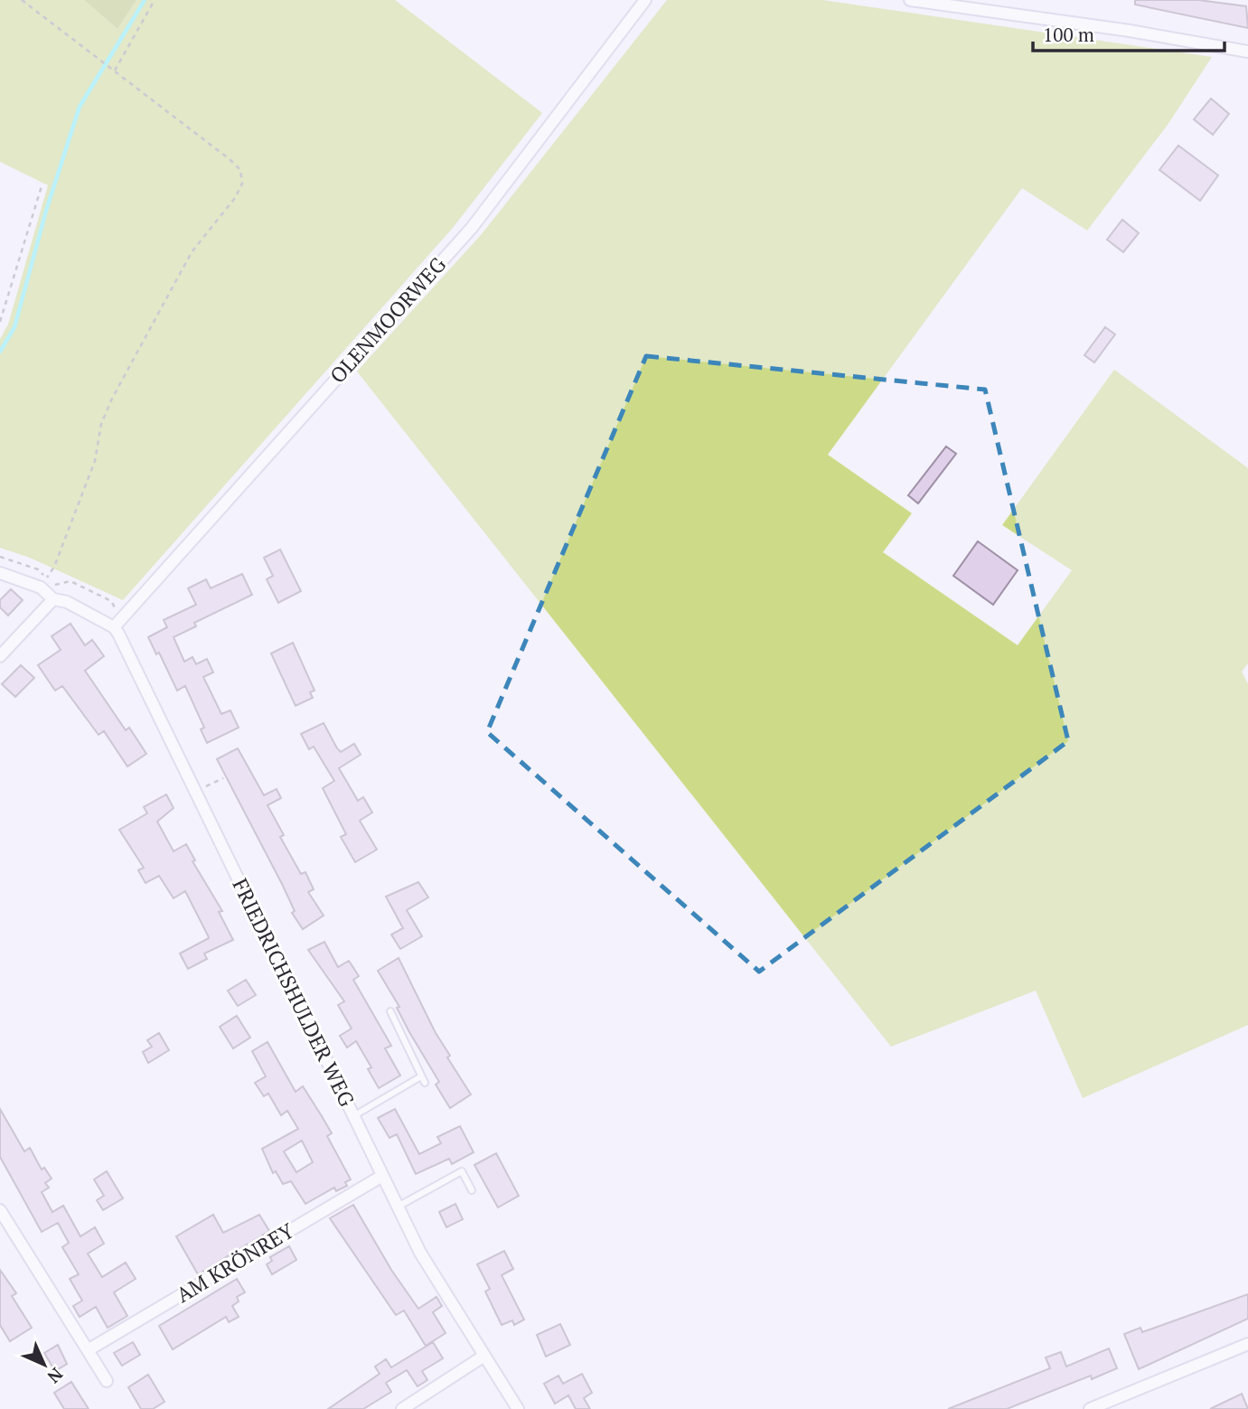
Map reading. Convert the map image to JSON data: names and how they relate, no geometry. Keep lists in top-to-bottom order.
{
  "streets": {
    "street": ["OLENMOORWEG", "FRIEDRICHSHULDER WEG", "AM KRÖNREY"]
  },
  "crossings": [
    ["OLENMOORWEG", "FRIEDRICHSHULDER WEG"],
    ["FRIEDRICHSHULDER WEG", "AM KRÖNREY"]
  ],
  "scale_bar": "100 m",
  "north": "bottom right"
}
